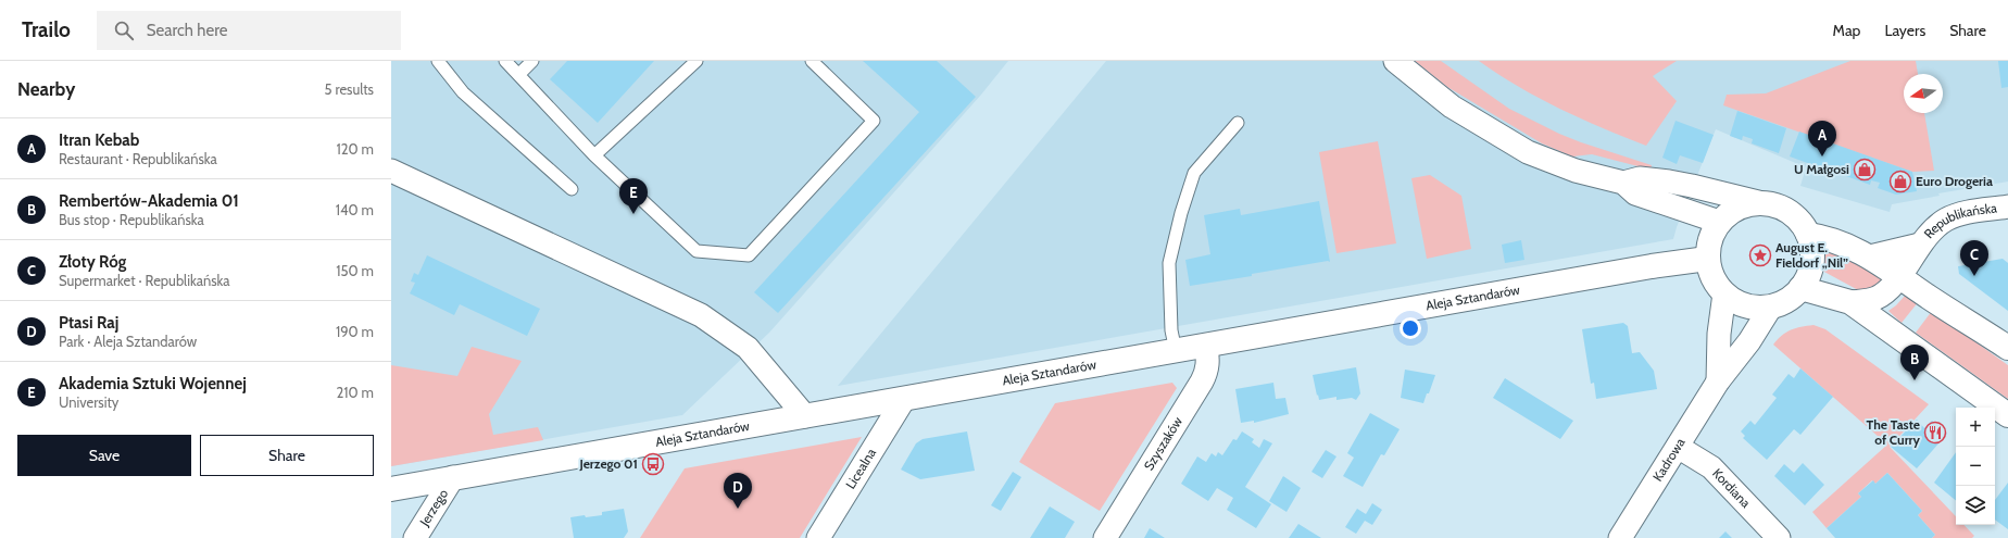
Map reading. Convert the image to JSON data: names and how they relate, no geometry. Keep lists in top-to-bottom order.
{
  "streets": {
    "street": [
      "Republikańska",
      "Aleja Sztandarów",
      "Szyszaków",
      "Kadrowa",
      "Licealna",
      "Kordiana",
      "Jerzego"
    ]
  },
  "crossings": [
    ["Aleja Sztandarów", "Szyszaków"],
    ["Aleja Sztandarów", "Kadrowa"],
    ["Aleja Sztandarów", "Licealna"],
    ["Aleja Sztandarów", "Jerzego"],
    ["Kadrowa", "Kordiana"]
  ],
  "places": {
    "shop": ["U Małgosi", "Euro Drogeria"],
    "place": ["August E. Fieldorf „Nil”"],
    "restaurant": ["The Taste of Curry"],
    "bus stop": ["Jerzego 01"]
  },
  "north": "left",
  "page": {
    "header": "Trailo",
    "search": "Search here",
    "nav": ["Map", "Layers", "Share"],
    "heading": ["Nearby", "5 results"],
    "list": [
      {
        "mark": "A",
        "name": "Itran Kebab",
        "note": "Restaurant · Republikańska",
        "value": "120 m"
      },
      {
        "mark": "B",
        "name": "Rembertów-Akademia 01",
        "note": "Bus stop · Republikańska",
        "value": "140 m"
      },
      {
        "mark": "C",
        "name": "Złoty Róg",
        "note": "Supermarket · Republikańska",
        "value": "150 m"
      },
      {
        "mark": "D",
        "name": "Ptasi Raj",
        "note": "Park · Aleja Sztandarów",
        "value": "190 m"
      },
      {
        "mark": "E",
        "name": "Akademia Sztuki Wojennej",
        "note": "University",
        "value": "210 m"
      }
    ],
    "pins": [
      "A",
      "E",
      "C",
      "B",
      "D"
    ],
    "map_buttons": ["+", "−"],
    "buttons": ["Save", "Share"]
  }
}
